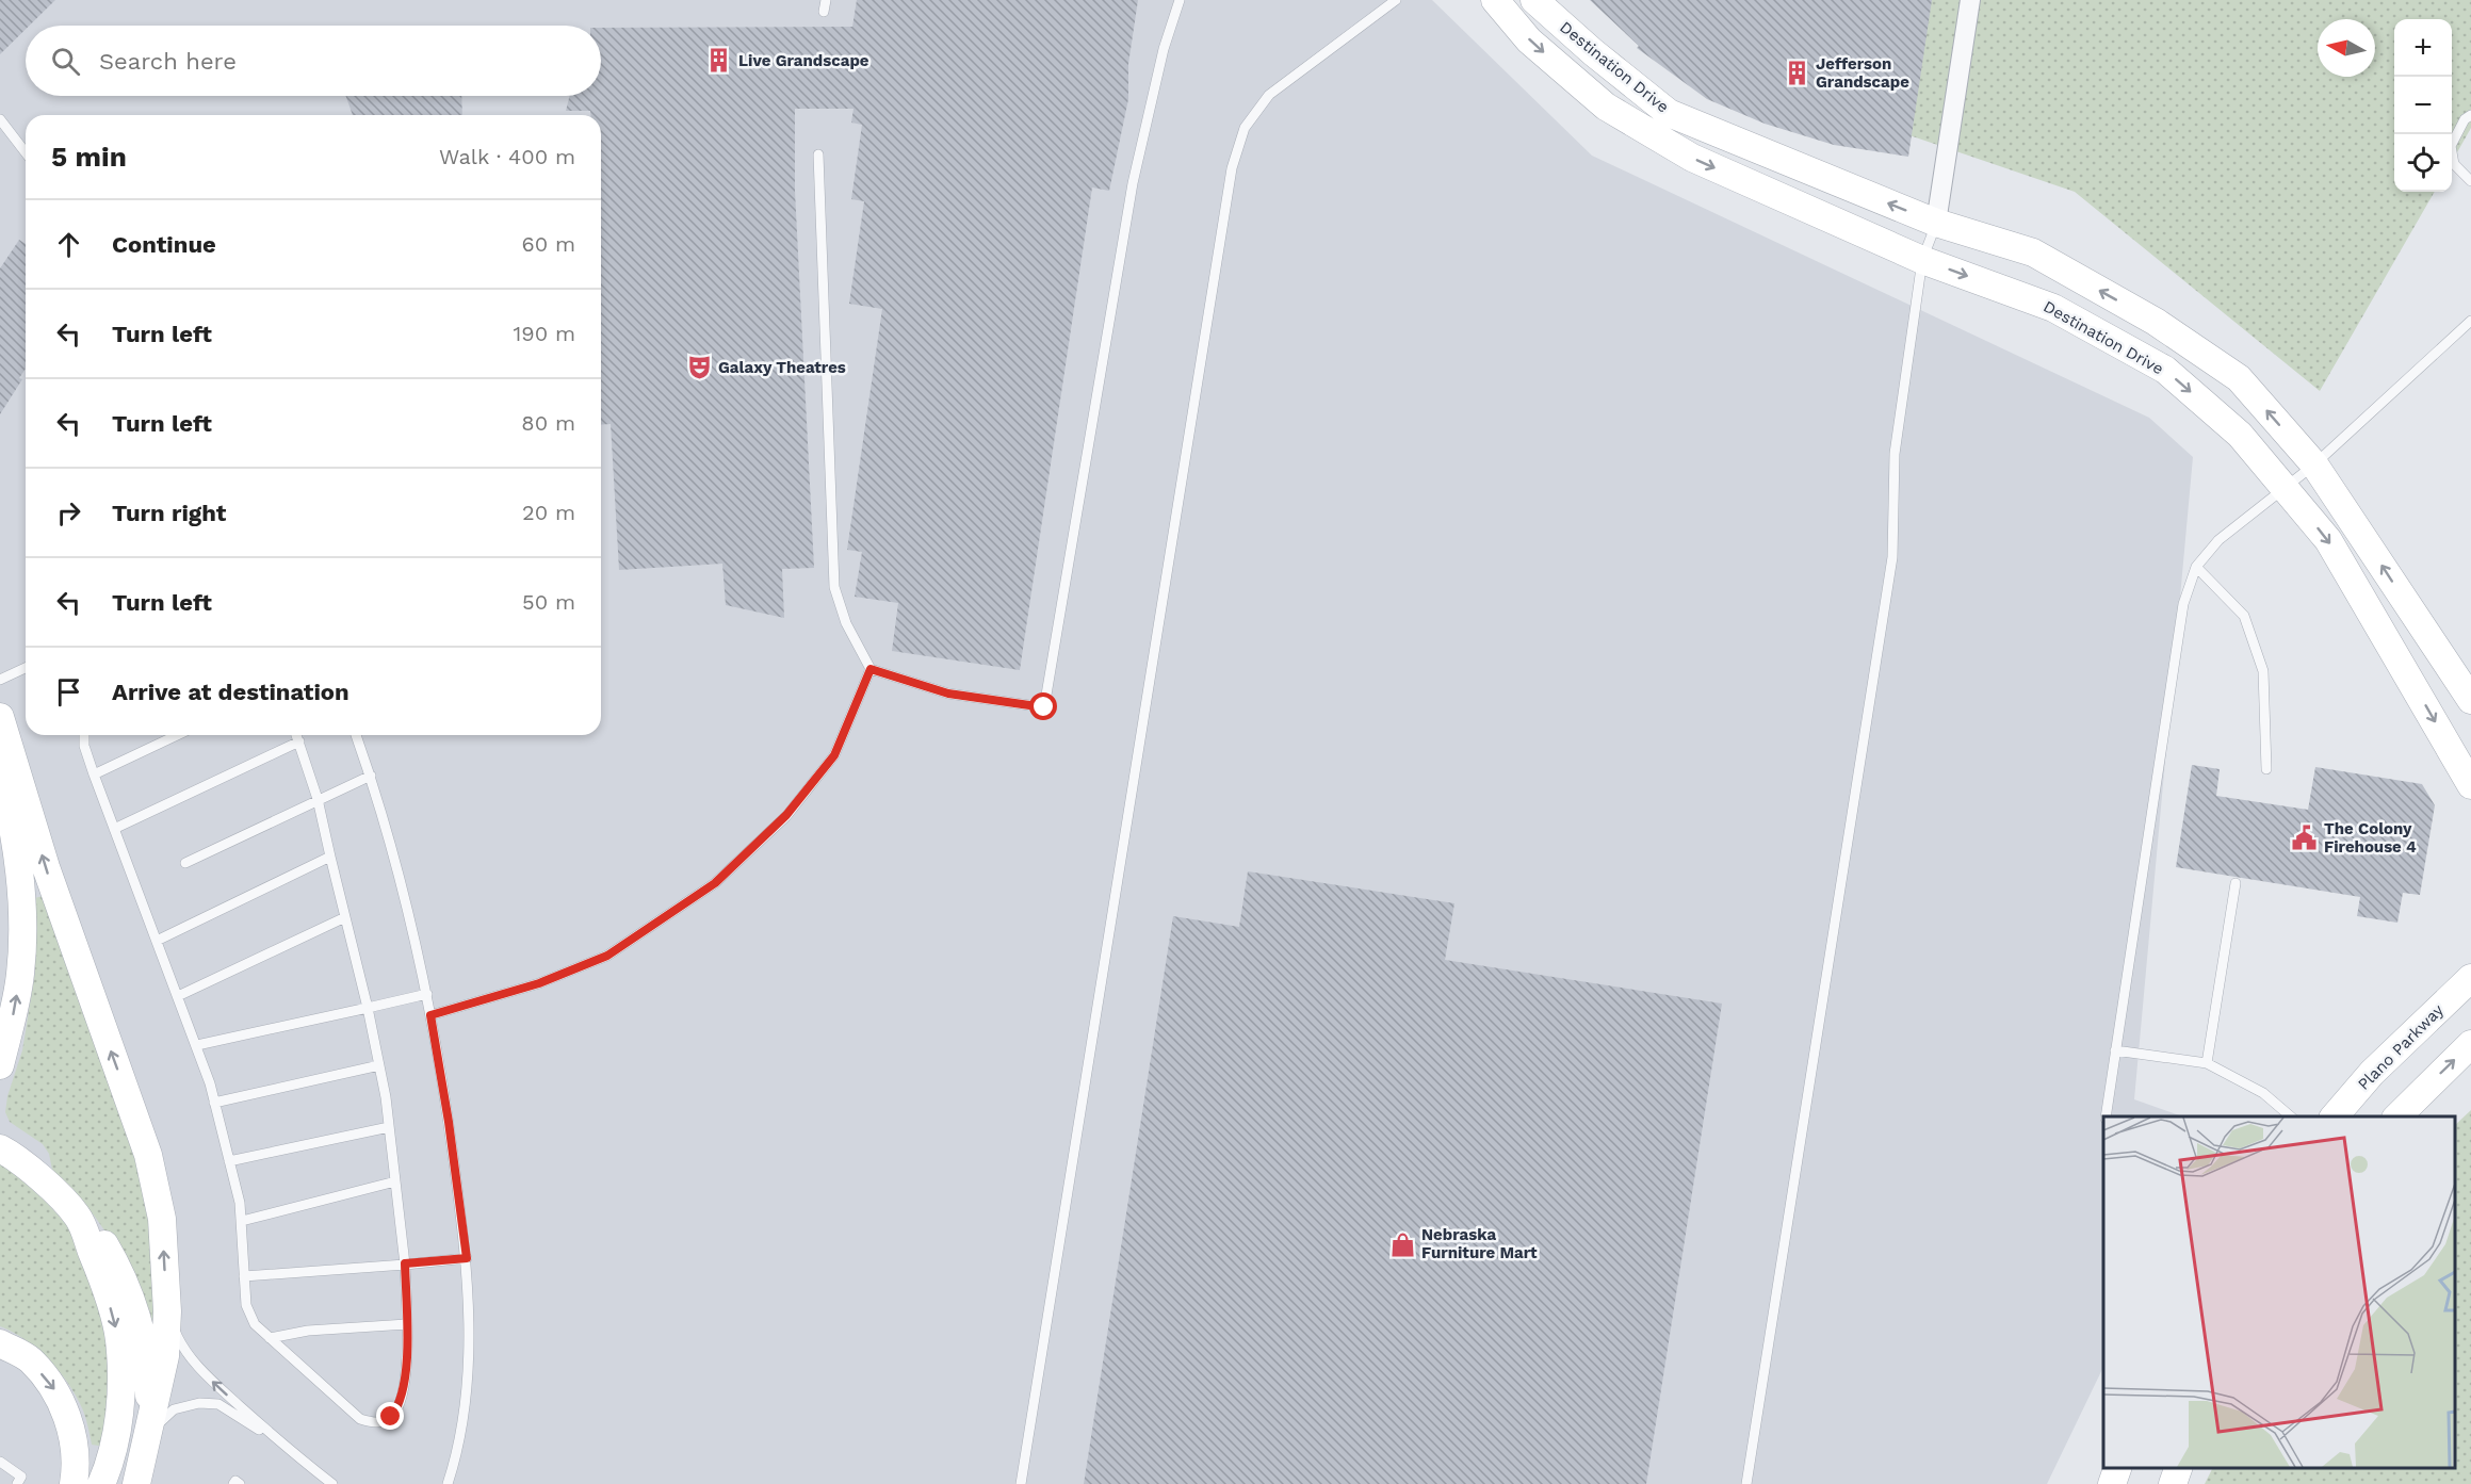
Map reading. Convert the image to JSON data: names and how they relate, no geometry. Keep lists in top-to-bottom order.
{
  "streets": {
    "street": ["Destination Drive", "Plano Parkway"]
  },
  "places": {
    "building": ["Live Grandscape", "Jefferson Grandscape"],
    "theatre": ["Galaxy Theatres"],
    "public building": ["The Colony Firehouse 4"],
    "shop": ["Nebraska Furniture Mart"]
  },
  "north": "left",
  "page": {
    "map_buttons": ["+", "−"],
    "search": "Search here",
    "heading": ["5 min", "Walk · 400 m"],
    "list": [
      ["Continue", "60 m"],
      ["Turn left", "190 m"],
      ["Turn left", "80 m"],
      ["Turn right", "20 m"],
      ["Turn left", "50 m"],
      "Arrive at destination"
    ]
  }
}
